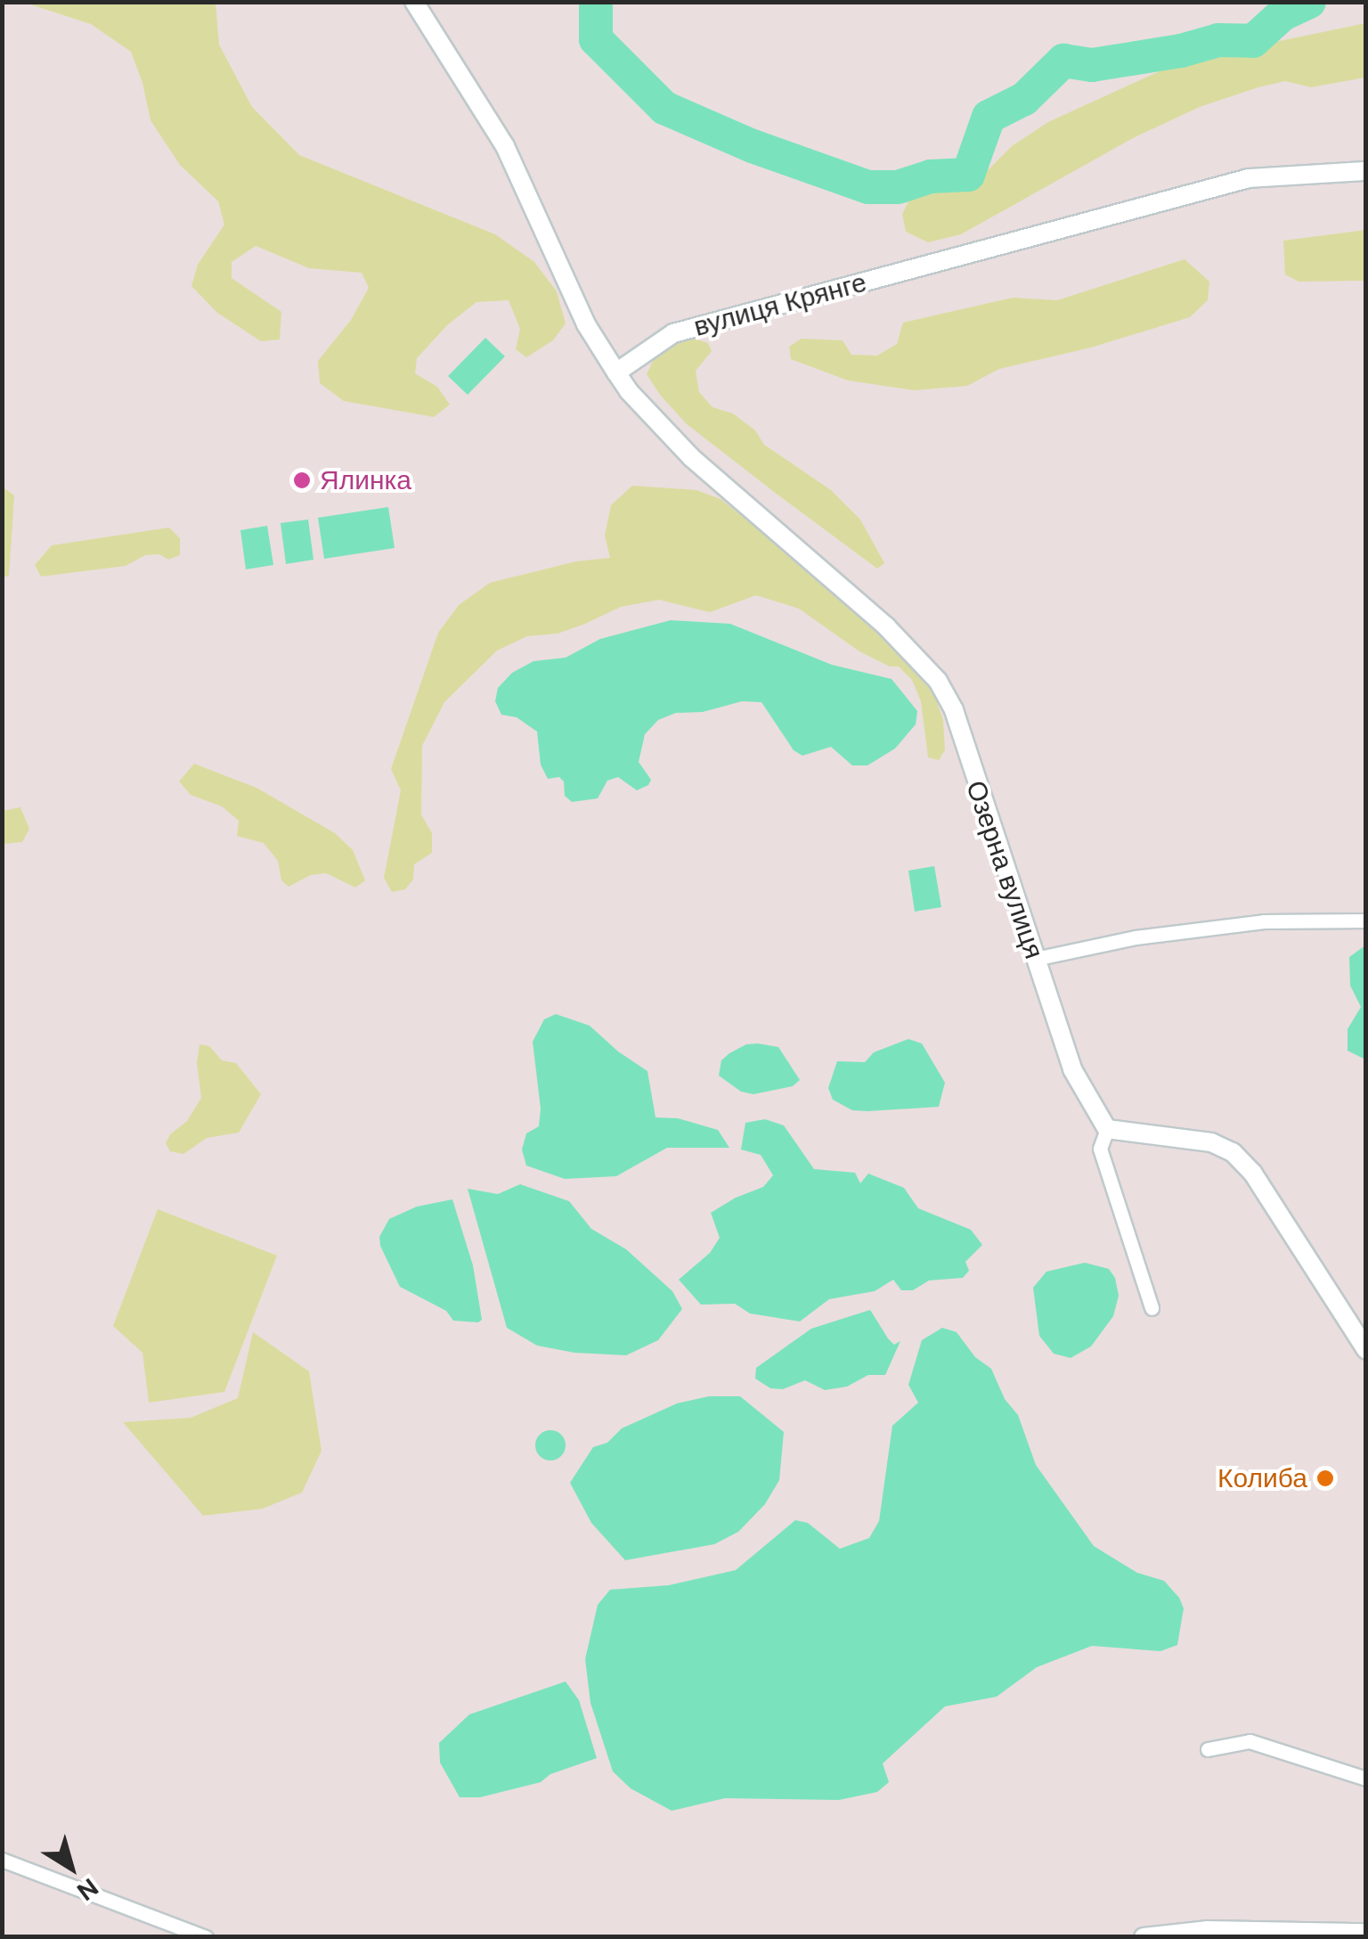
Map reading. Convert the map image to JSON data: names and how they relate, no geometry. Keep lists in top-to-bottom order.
{
  "streets": {
    "street": ["вулиця Крянге", "Озерна вулиця"]
  },
  "crossings": [
    ["вулиця Крянге", "Озерна вулиця"]
  ],
  "places": ["Ялинка", "Колиба"],
  "north": "bottom right"
}
